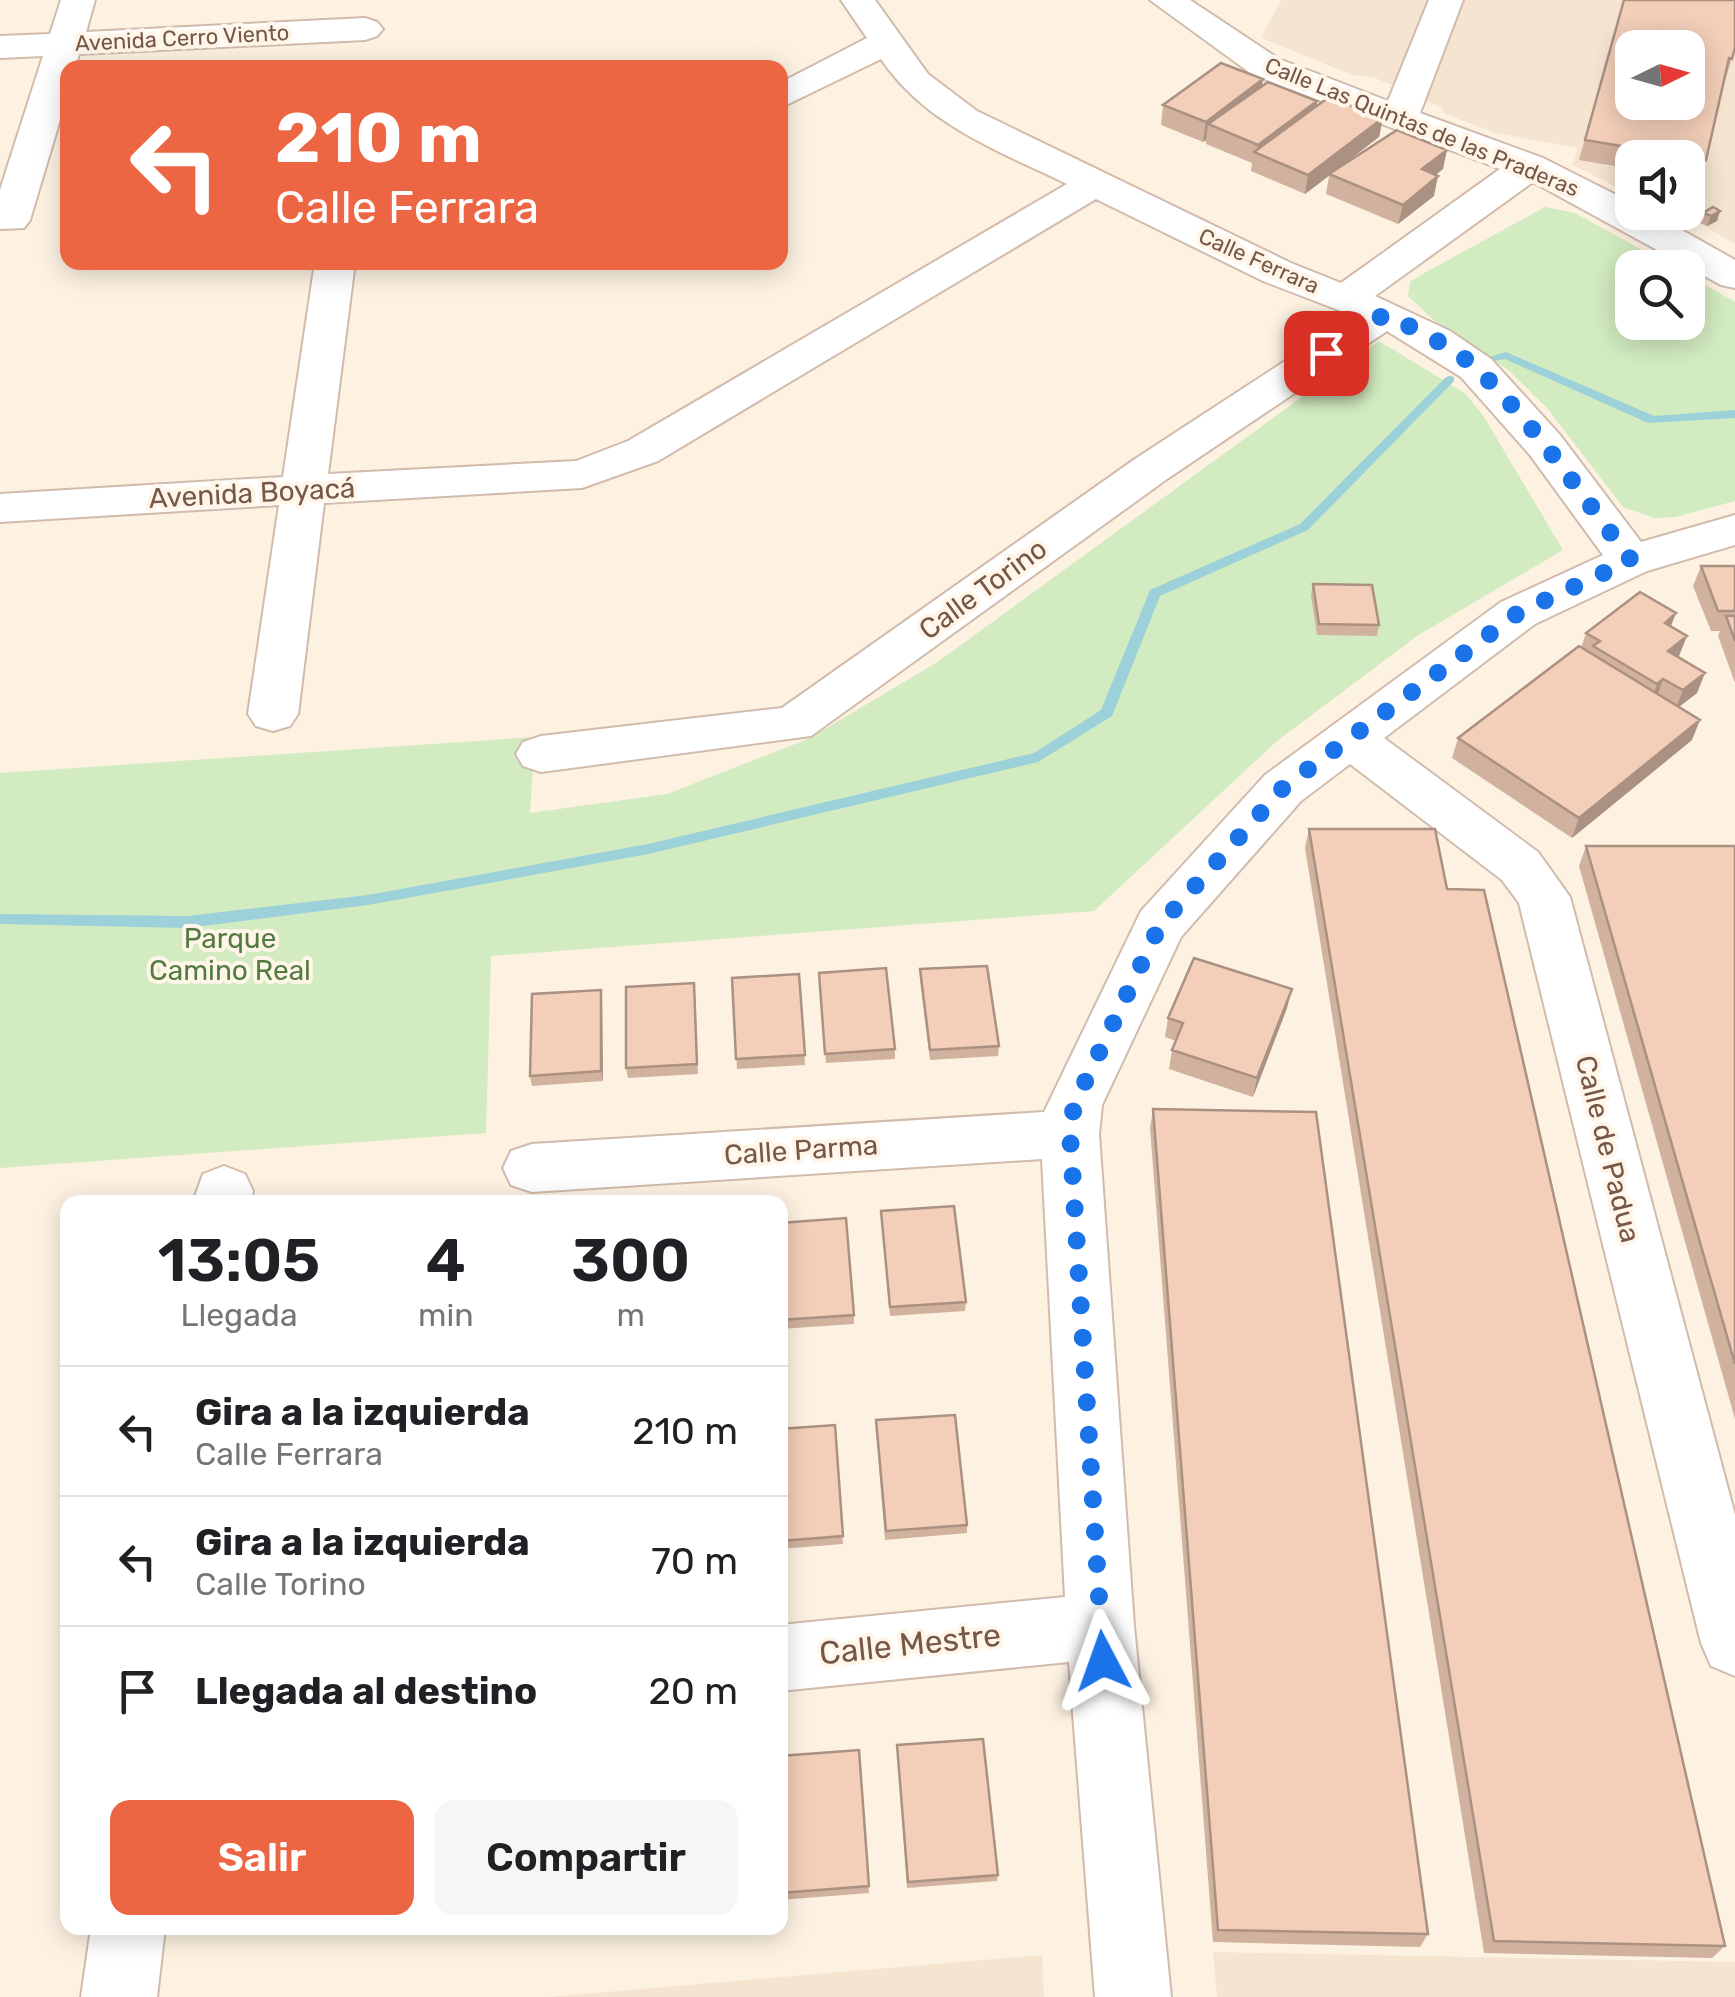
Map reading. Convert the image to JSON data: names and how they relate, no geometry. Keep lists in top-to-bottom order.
{
  "streets": {
    "street": [
      "Avenida Cerro Viento",
      "Calle Las Quintas de las Praderas",
      "Calle Ferrara",
      "Avenida Boyacá",
      "Calle Torino",
      "Calle de Padua",
      "Calle Parma",
      "Calle Mestre"
    ]
  },
  "crossings": [
    ["Calle Las Quintas de las Praderas", "Calle Torino"],
    ["Calle Ferrara", "Avenida Boyacá"],
    ["Calle Ferrara", "Calle Torino"]
  ],
  "parks": ["Parque Camino Real"],
  "north": "right",
  "page": {
    "turn": ["210 m", "Calle Ferrara"],
    "eta": [
      "13:05",
      "Llegada",
      "4",
      "min",
      "300",
      "m"
    ],
    "list": [
      {
        "name": "Gira a la izquierda",
        "note": "Calle Ferrara",
        "value": "210 m"
      },
      {
        "name": "Gira a la izquierda",
        "note": "Calle Torino",
        "value": "70 m"
      },
      {
        "name": "Llegada al destino",
        "value": "20 m"
      }
    ],
    "buttons": ["Salir", "Compartir"]
  }
}
